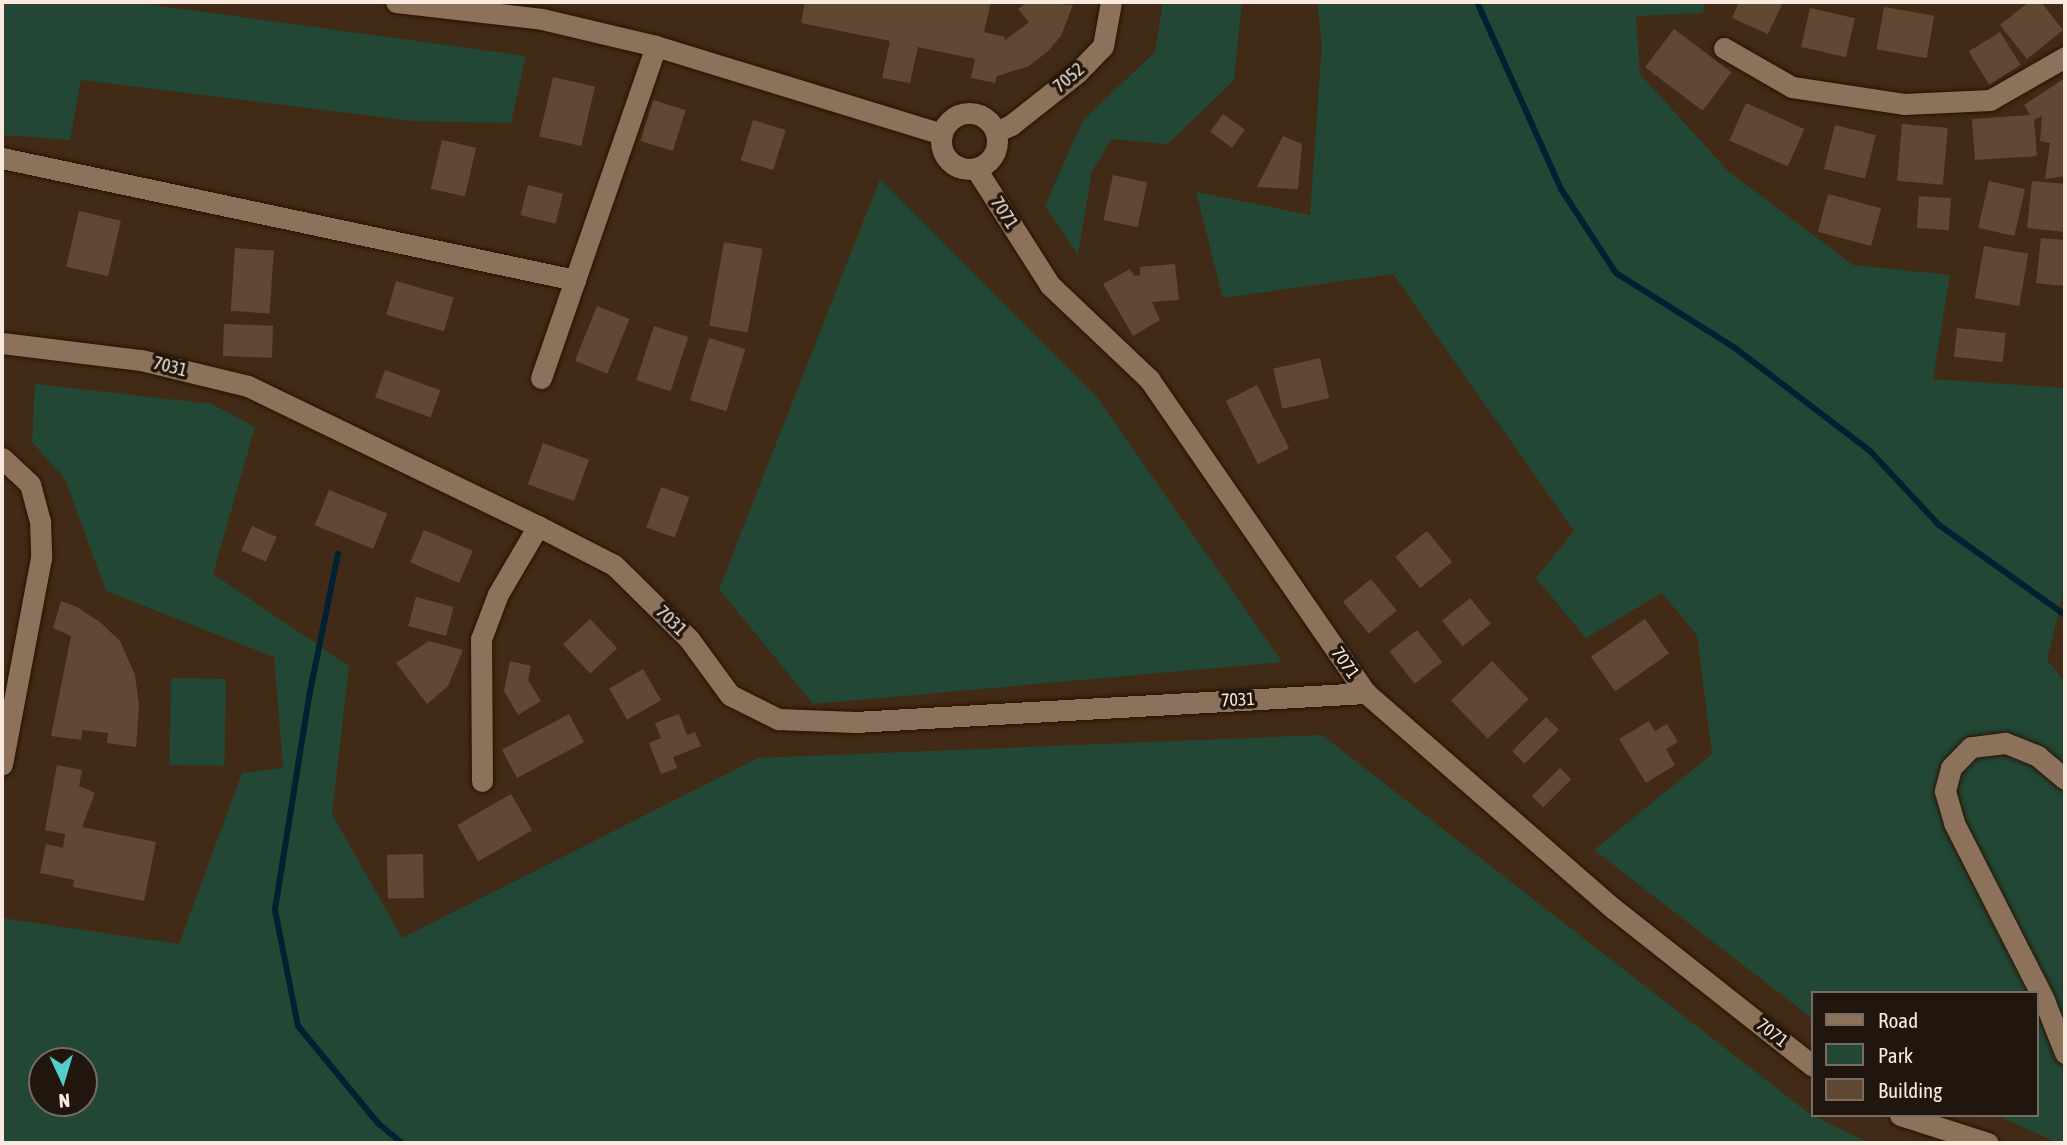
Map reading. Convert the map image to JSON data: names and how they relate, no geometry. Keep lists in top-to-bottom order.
{
  "streets": {
    "street": ["7052", "7071", "7031"]
  },
  "crossings": [
    ["7052", "7071"],
    ["7071", "7031"]
  ],
  "legend": ["Road", "Park", "Building"],
  "north": "bottom"
}
